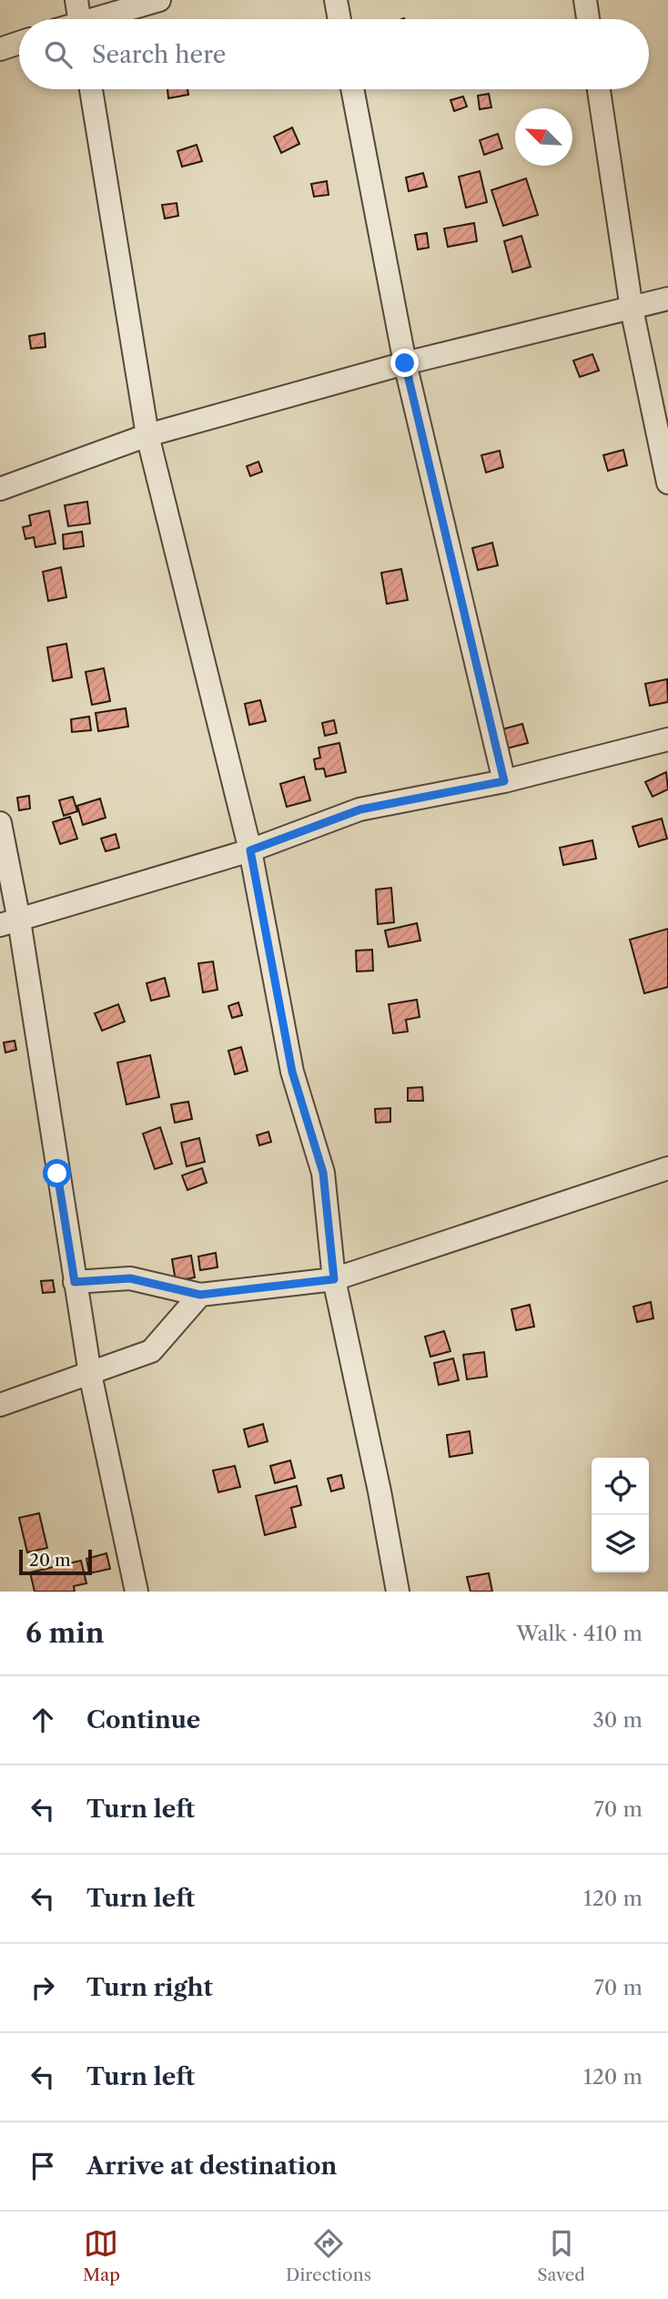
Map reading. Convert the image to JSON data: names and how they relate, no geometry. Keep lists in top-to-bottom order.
{
  "scale_bar": "20 m",
  "north": "top left",
  "page": {
    "search": "Search here",
    "scale": "20 m",
    "heading": ["6 min", "Walk · 410 m"],
    "list": [
      ["Continue", "30 m"],
      ["Turn left", "70 m"],
      ["Turn left", "120 m"],
      ["Turn right", "70 m"],
      ["Turn left", "120 m"],
      "Arrive at destination"
    ],
    "nav": ["Map", "Directions", "Saved"]
  }
}
